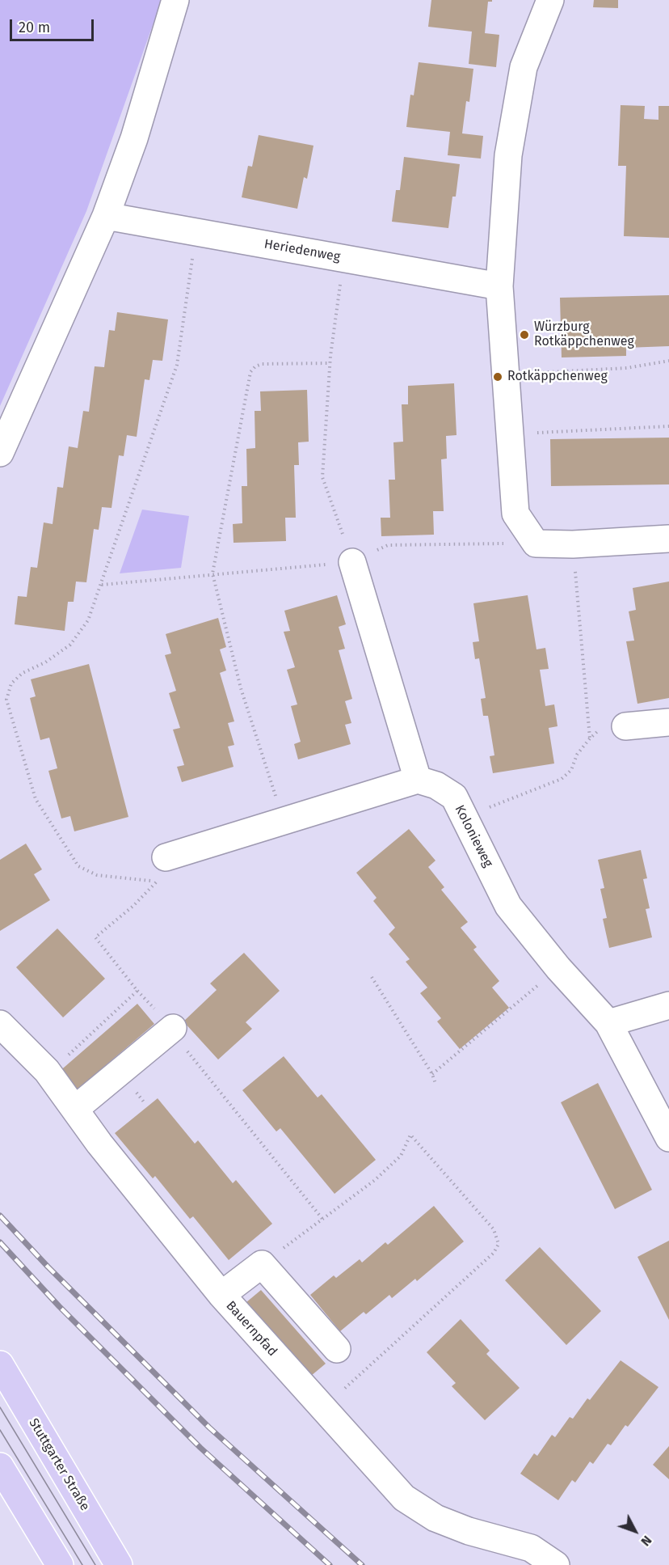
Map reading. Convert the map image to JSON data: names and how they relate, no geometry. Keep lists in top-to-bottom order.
{
  "streets": {
    "main road": ["Stuttgarter Straße"],
    "street": ["Heriedenweg", "Kolonieweg", "Bauernpfad"]
  },
  "places": ["Würzburg Rotkäppchenweg", "Rotkäppchenweg"],
  "scale_bar": "20 m",
  "north": "bottom right"
}
